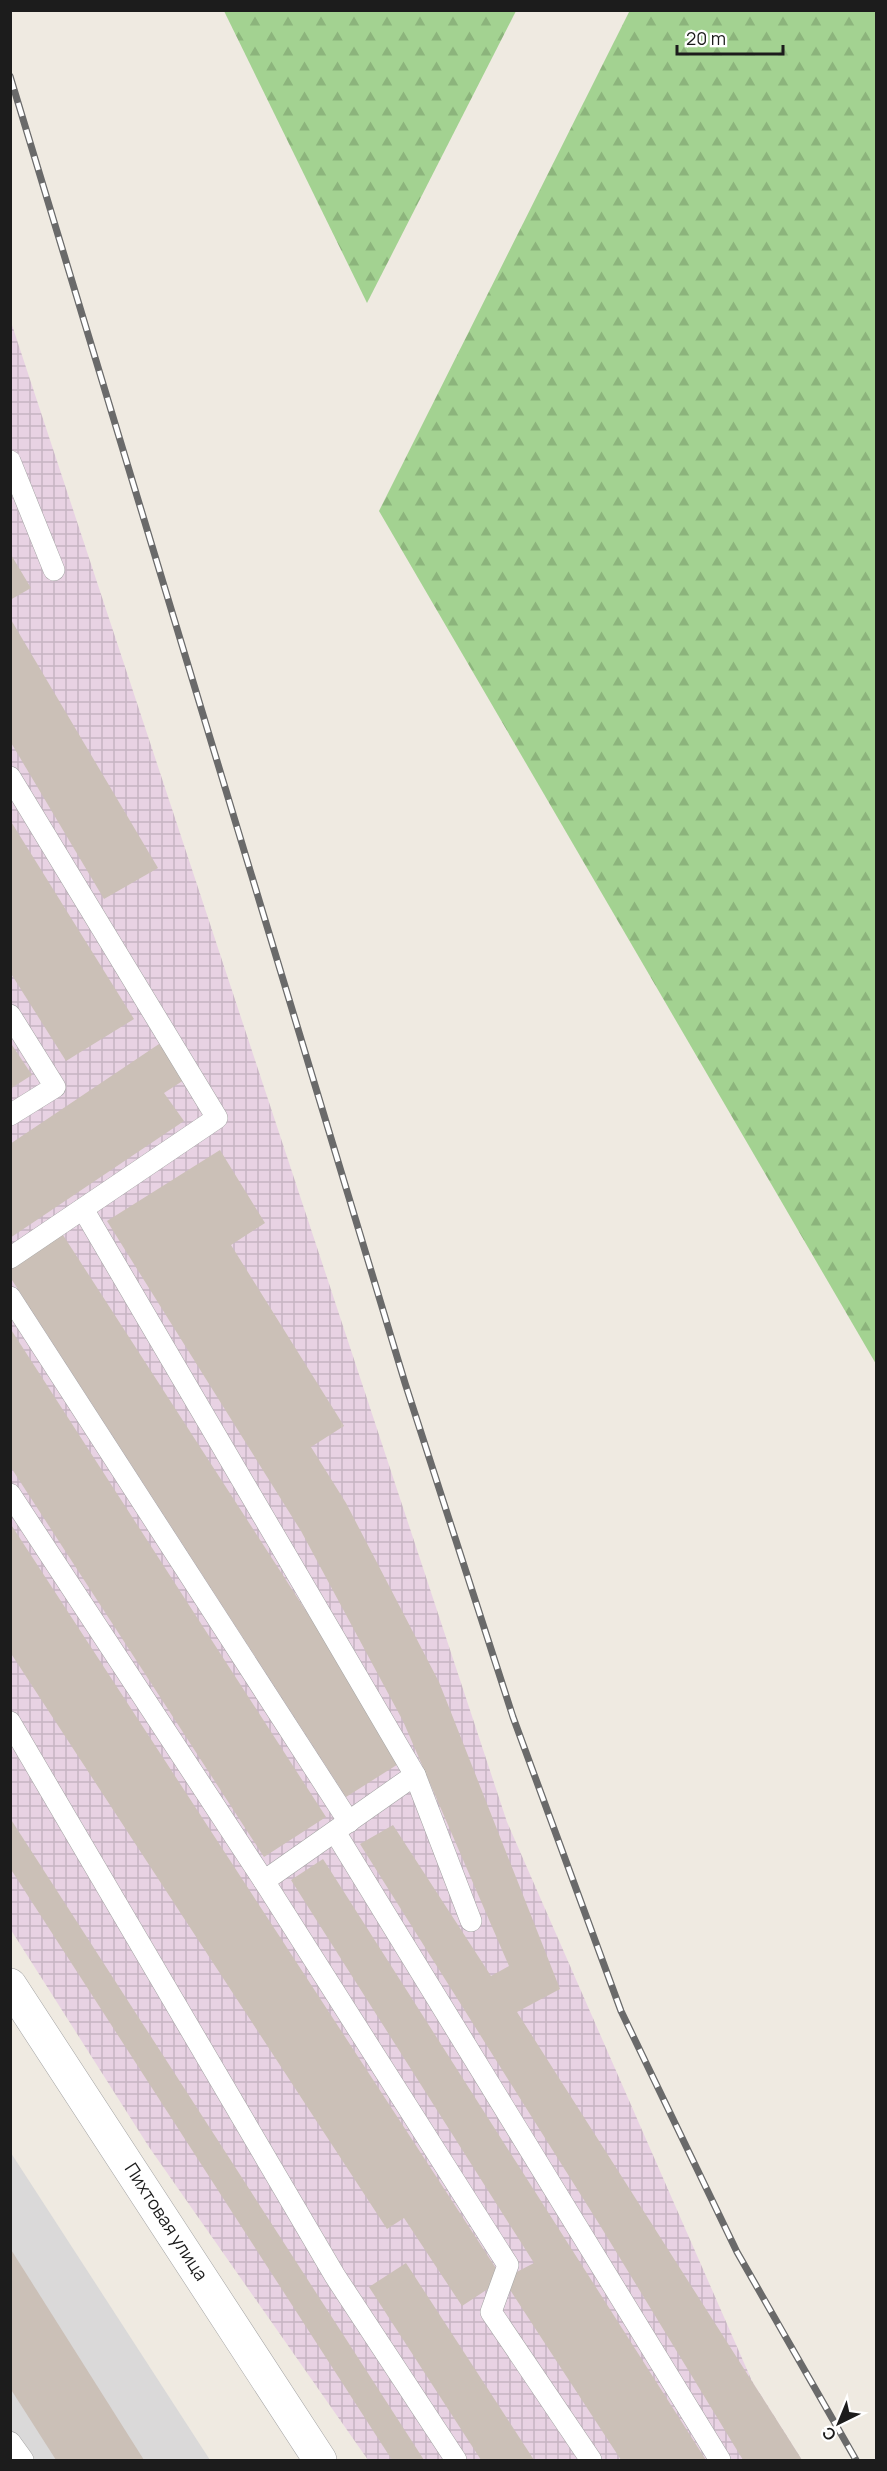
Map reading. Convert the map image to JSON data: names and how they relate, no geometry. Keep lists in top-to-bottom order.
{
  "streets": {
    "street": ["Пихтовая улица"]
  },
  "scale_bar": "20 m",
  "north": "bottom left"
}
